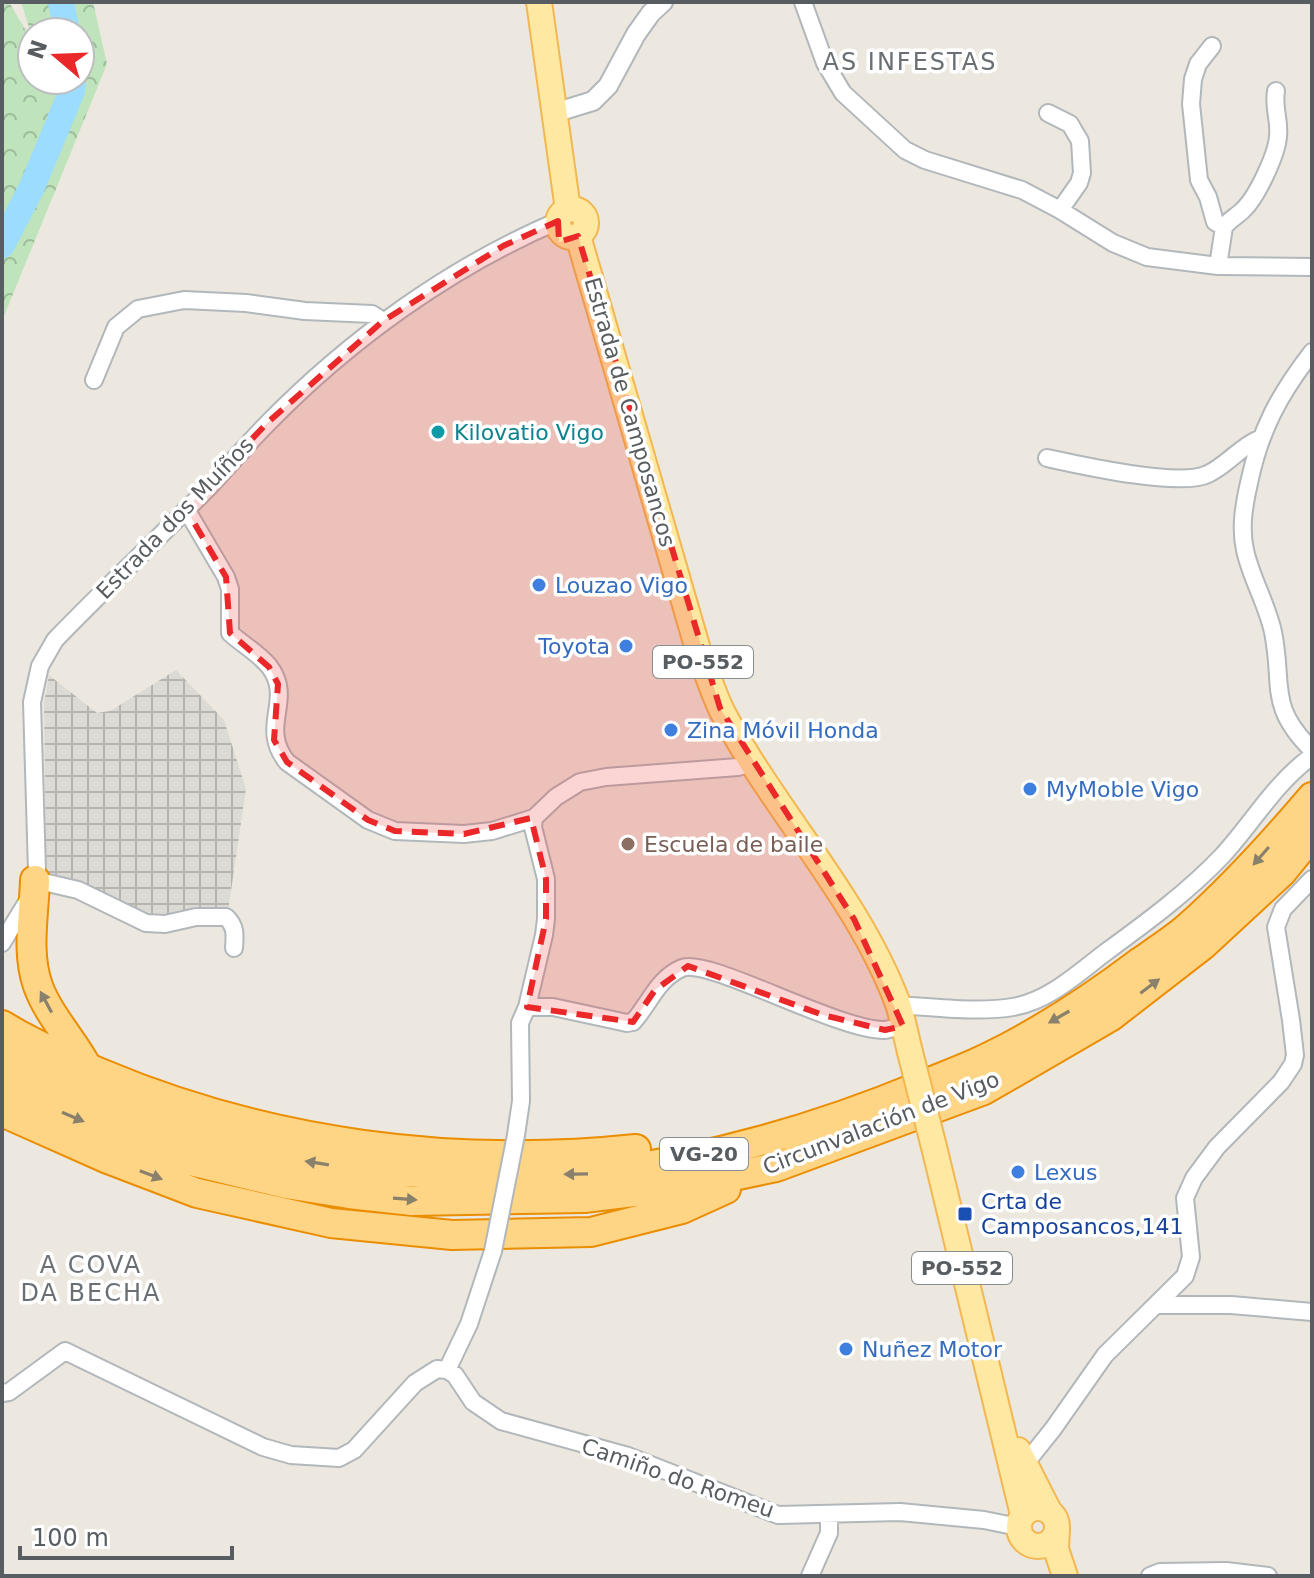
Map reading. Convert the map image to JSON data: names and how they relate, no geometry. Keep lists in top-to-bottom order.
{
  "streets": {
    "highway": ["Circunvalación de Vigo", "VG-20"],
    "main road": ["Estrada de Camposancos", "PO-552"],
    "street": ["Estrada dos Muíños", "Camiño do Romeu"]
  },
  "crossings": [
    ["Estrada de Camposancos", "Estrada dos Muíños"],
    ["Estrada de Camposancos", "Camiño do Romeu"]
  ],
  "districts": ["AS INFESTAS", "A COVA DA BECHA"],
  "places": {
    "other": [
      "Kilovatio Vigo",
      "Louzao Vigo",
      "Toyota",
      "Zina Móvil Honda",
      "MyMoble Vigo",
      "Escuela de baile",
      "Lexus",
      "Nuñez Motor"
    ],
    "transit": ["Crta de Camposancos,141"]
  },
  "scale_bar": "100 m",
  "north": "left"
}
